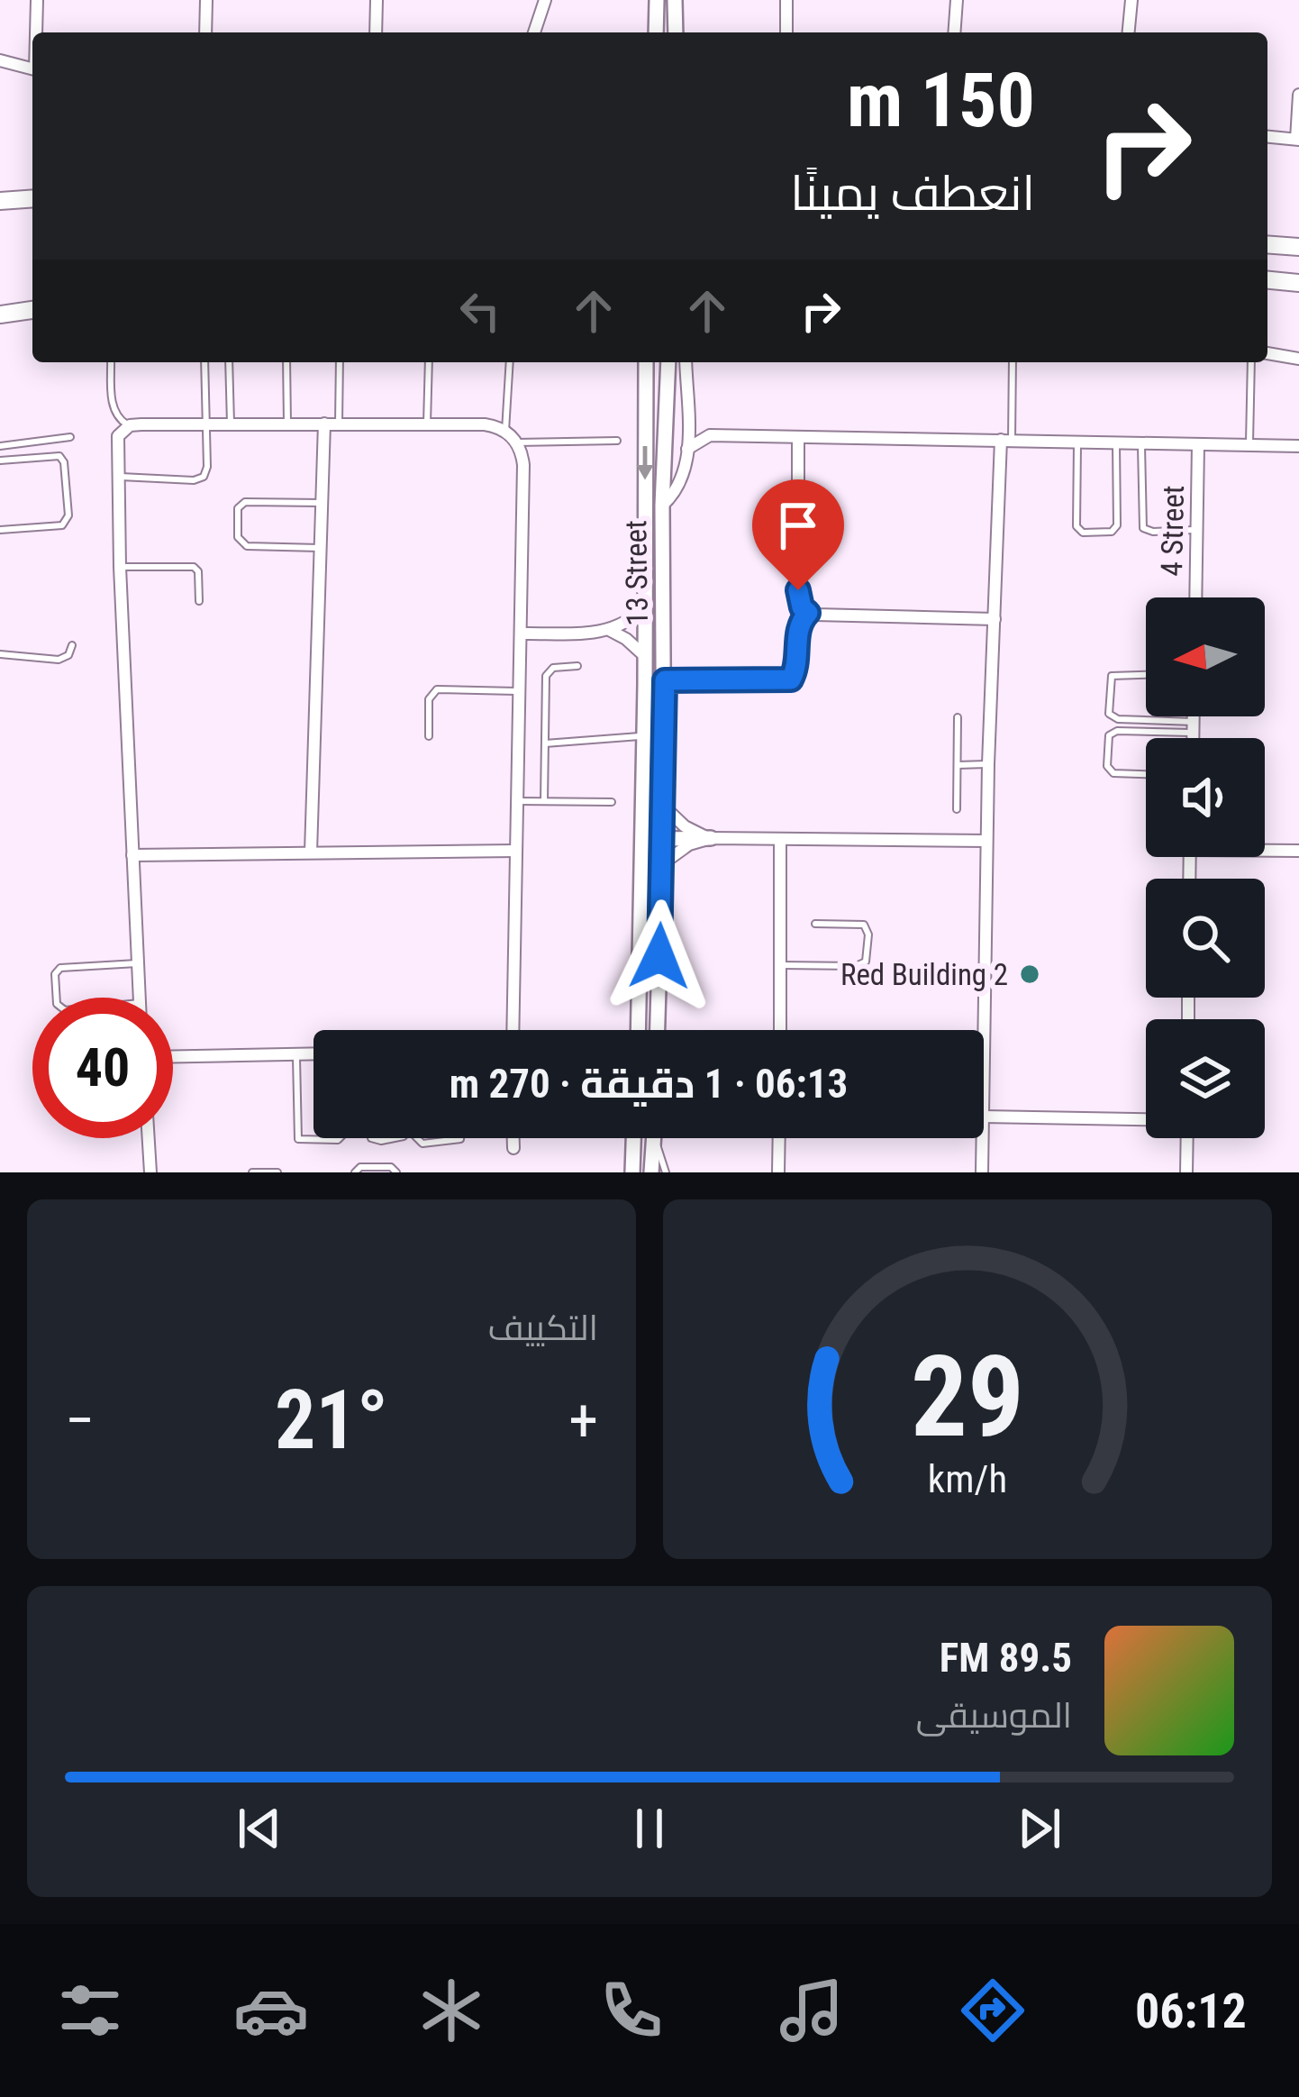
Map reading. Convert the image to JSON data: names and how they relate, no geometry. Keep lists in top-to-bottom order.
{
  "streets": {
    "street": ["4 Street", "13 Street"]
  },
  "places": ["Red Building 2"],
  "north": "left",
  "page": {
    "turn": ["150 m", "انعطف يمينًا"],
    "limit": "40",
    "trip": "06:13 · 1 دقيقة · 270 m",
    "tile": "التكييف",
    "heat": ["−", "21°", "+"],
    "song": ["89.5 FM", "الموسيقى"],
    "tabs": "06:12",
    "gauge": ["29", "km/h"]
  }
}
